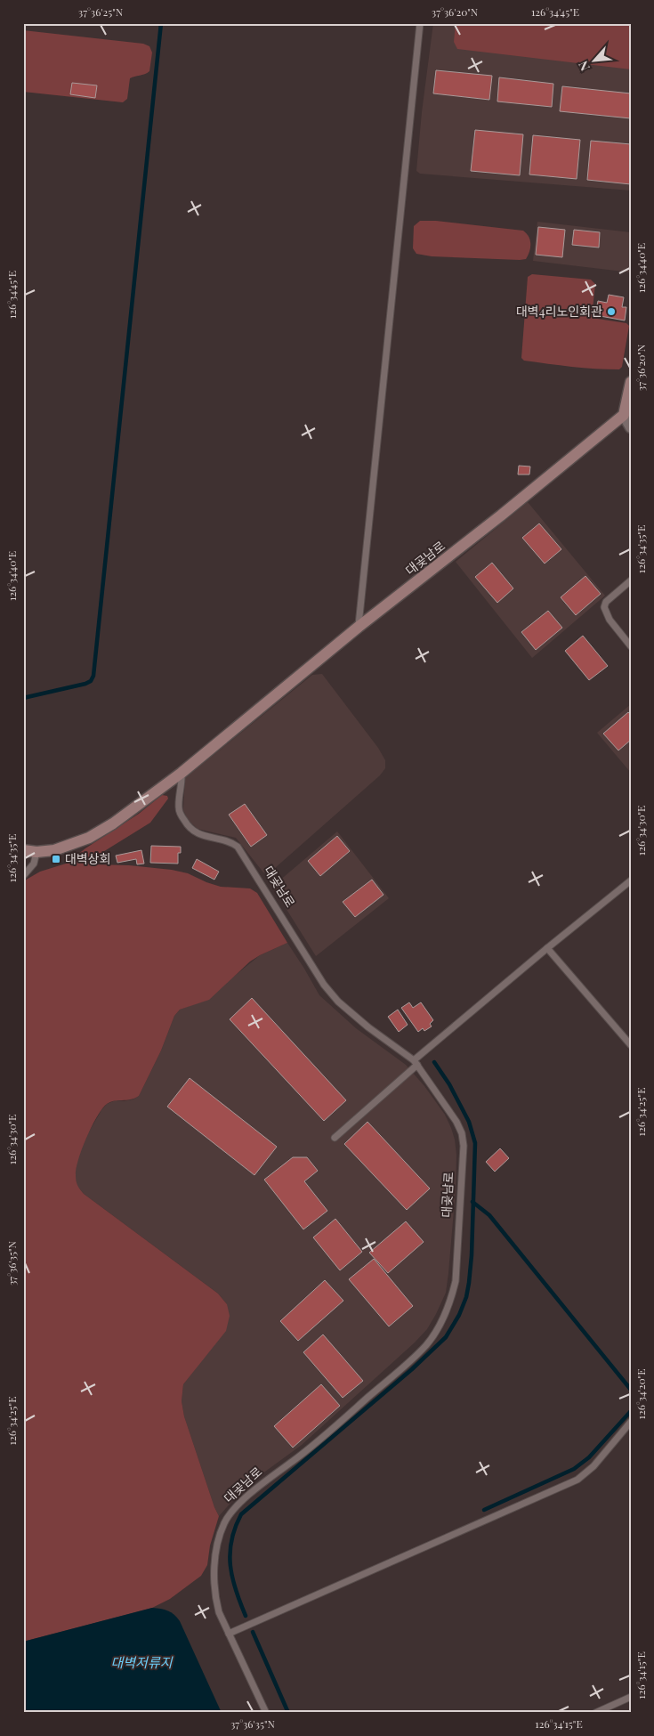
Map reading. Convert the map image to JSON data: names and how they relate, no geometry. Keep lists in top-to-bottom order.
{
  "streets": {
    "street": ["대곶남로"]
  },
  "water": ["대벽저류지"],
  "places": {
    "other": ["대벽4리노인회관"],
    "transit": ["대벽상회"]
  },
  "north": "bottom left",
  "coordinates": [
    "37°36'25\"N",
    "37°36'20\"N",
    "126°34'45\"E",
    "126°34'40\"E",
    "126°34'35\"E",
    "126°34'30\"E",
    "126°34'25\"E",
    "37°36'35\"N",
    "126°34'20\"E",
    "126°34'15\"E"
  ]
}
